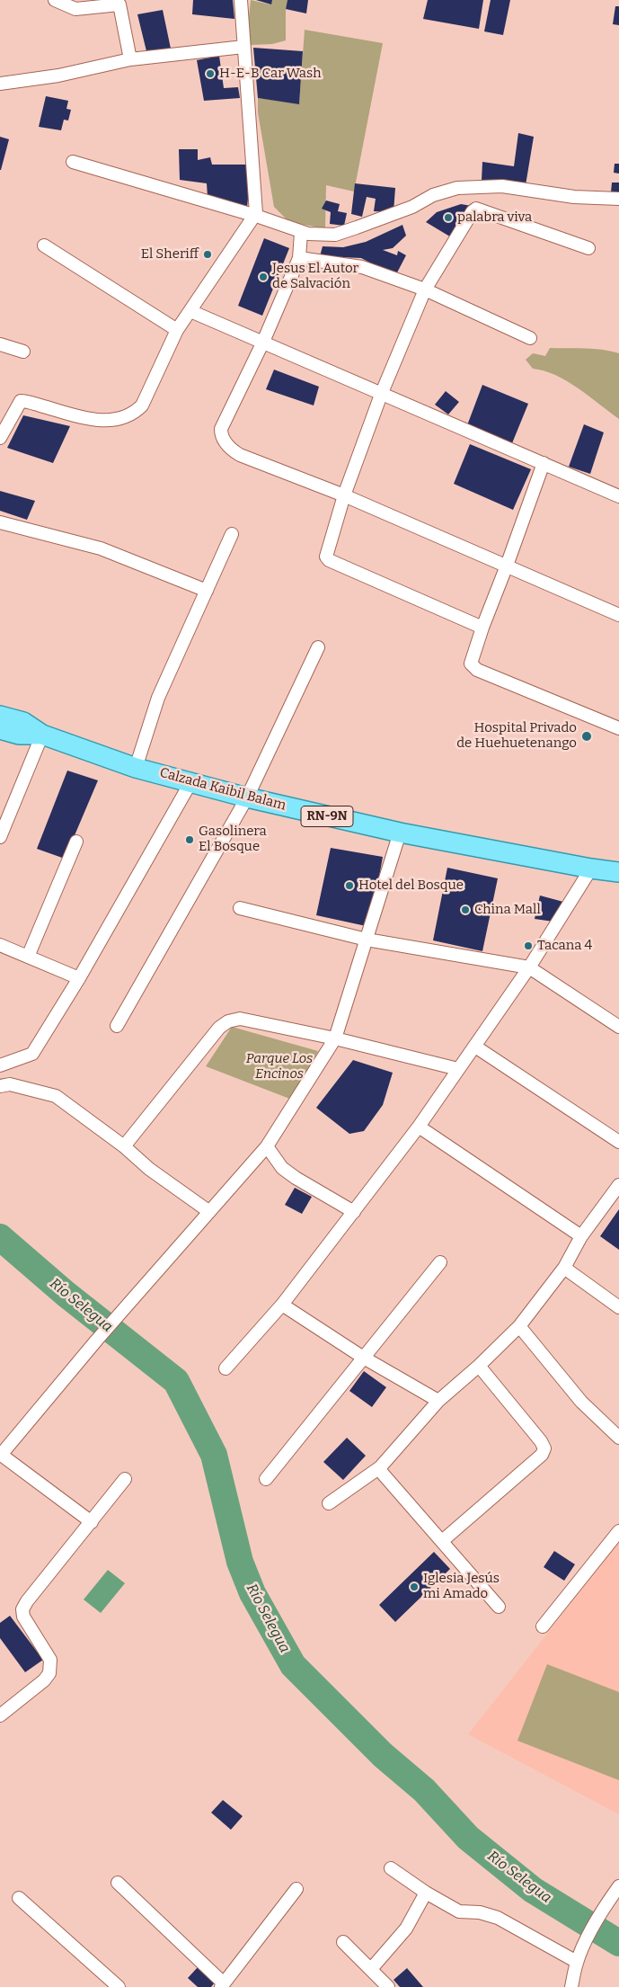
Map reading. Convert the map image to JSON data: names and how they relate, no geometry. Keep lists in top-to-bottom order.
{
  "streets": {
    "main road": ["Calzada Kaibil Balam", "RN-9N"]
  },
  "water": ["Río Selegua"],
  "parks": ["Parque Los Encinos"],
  "places": [
    "H-E-B Car Wash",
    "palabra viva",
    "El Sheriff",
    "Jesus El Autor de Salvación",
    "Hospital Privado de Huehuetenango",
    "Gasolinera El Bosque",
    "Hotel del Bosque",
    "China Mall",
    "Tacana 4",
    "Iglesia Jesús mi Amado"
  ]
}
